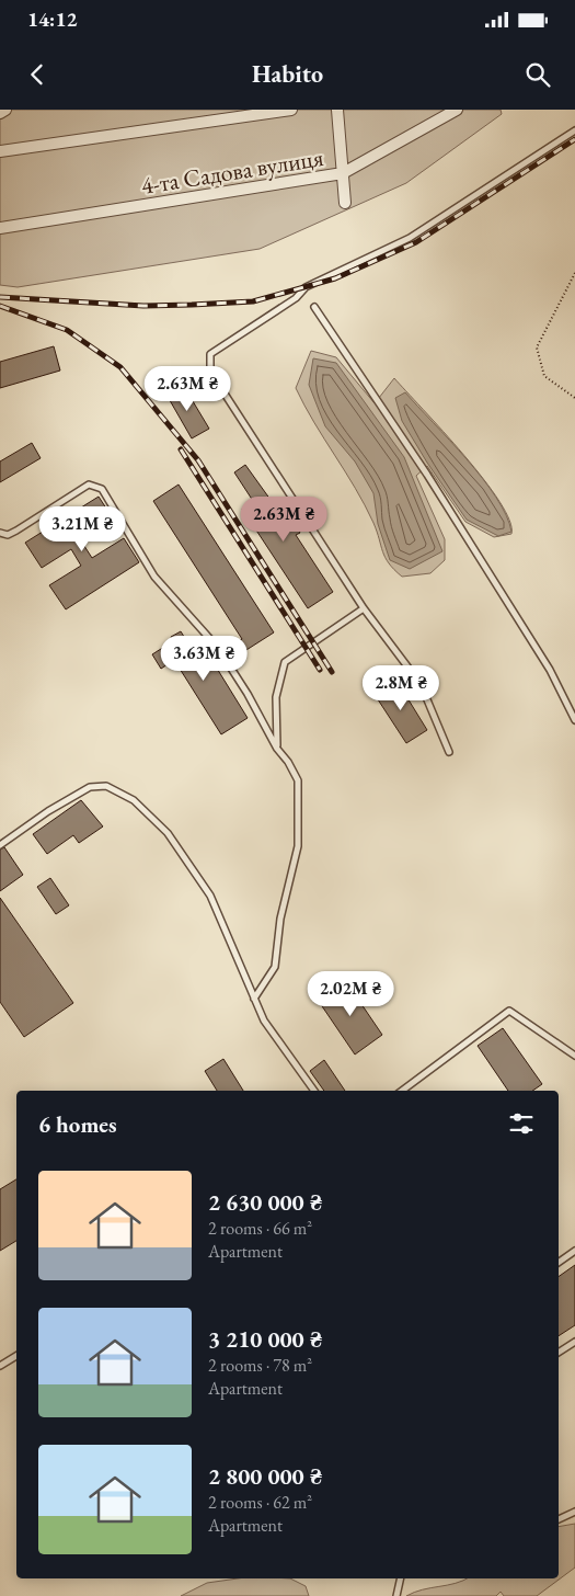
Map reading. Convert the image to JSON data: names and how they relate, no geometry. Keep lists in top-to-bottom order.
{
  "streets": {
    "street": ["4-та Садова вулиця"]
  },
  "page": {
    "status": "14:12",
    "header": "Habito",
    "price": [
      "2.63M ₴",
      "2.63M ₴",
      "3.21M ₴",
      "3.63M ₴",
      "2.8M ₴",
      "2.02M ₴"
    ],
    "heading": "6 homes",
    "list": [
      {
        "name": "2 630 000 ₴",
        "note": "2 rooms · 66 m² · Apartment"
      },
      {
        "name": "3 210 000 ₴",
        "note": "2 rooms · 78 m² · Apartment"
      },
      {
        "name": "2 800 000 ₴",
        "note": "2 rooms · 62 m² · Apartment"
      }
    ]
  }
}
